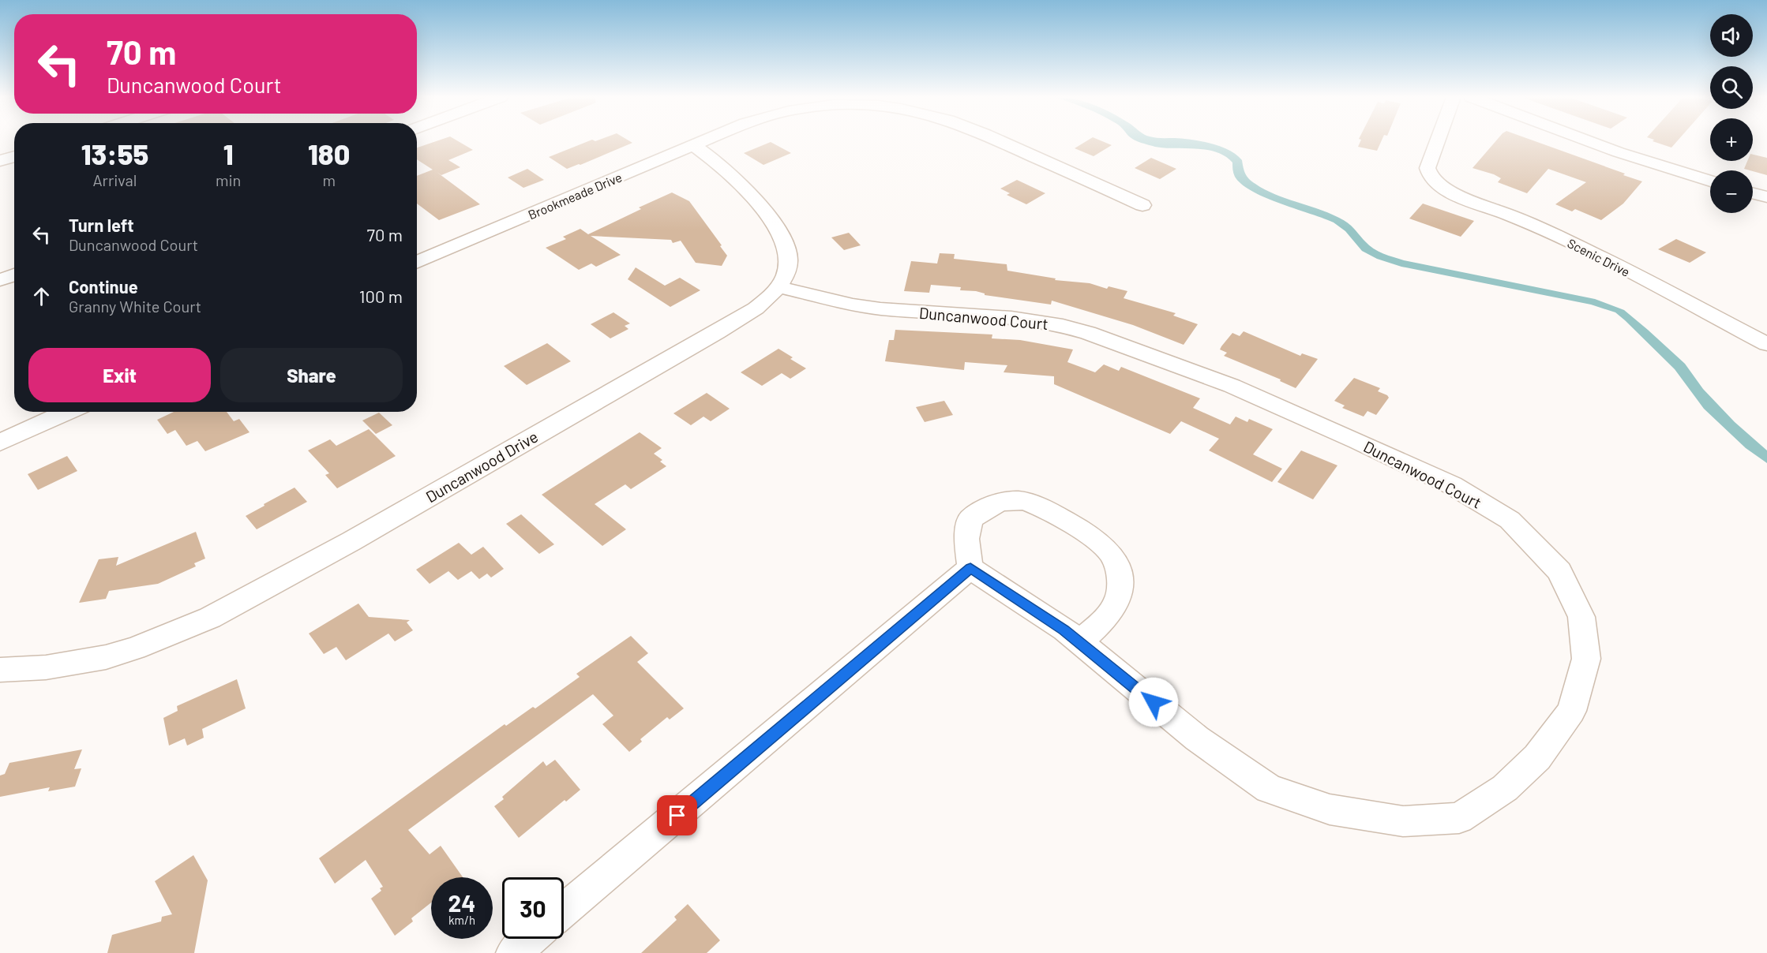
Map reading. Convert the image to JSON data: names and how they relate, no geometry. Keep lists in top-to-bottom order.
{
  "streets": {
    "street": [
      "Brookmeade Drive",
      "Scenic Drive",
      "Duncanwood Court",
      "Duncanwood Drive"
    ]
  },
  "crossings": [
    ["Brookmeade Drive", "Duncanwood Drive"],
    ["Duncanwood Court", "Duncanwood Drive"]
  ],
  "page": {
    "map_buttons": ["+", "−"],
    "turn": ["70 m", "Duncanwood Court"],
    "eta": [
      "13:55",
      "Arrival",
      "1",
      "min",
      "180",
      "m"
    ],
    "list": [
      {
        "name": "Turn left",
        "note": "Duncanwood Court",
        "value": "70 m"
      },
      {
        "name": "Continue",
        "note": "Granny White Court",
        "value": "100 m"
      }
    ],
    "buttons": ["Exit", "Share"],
    "speed": "24 km/h",
    "limit": "30"
  }
}
